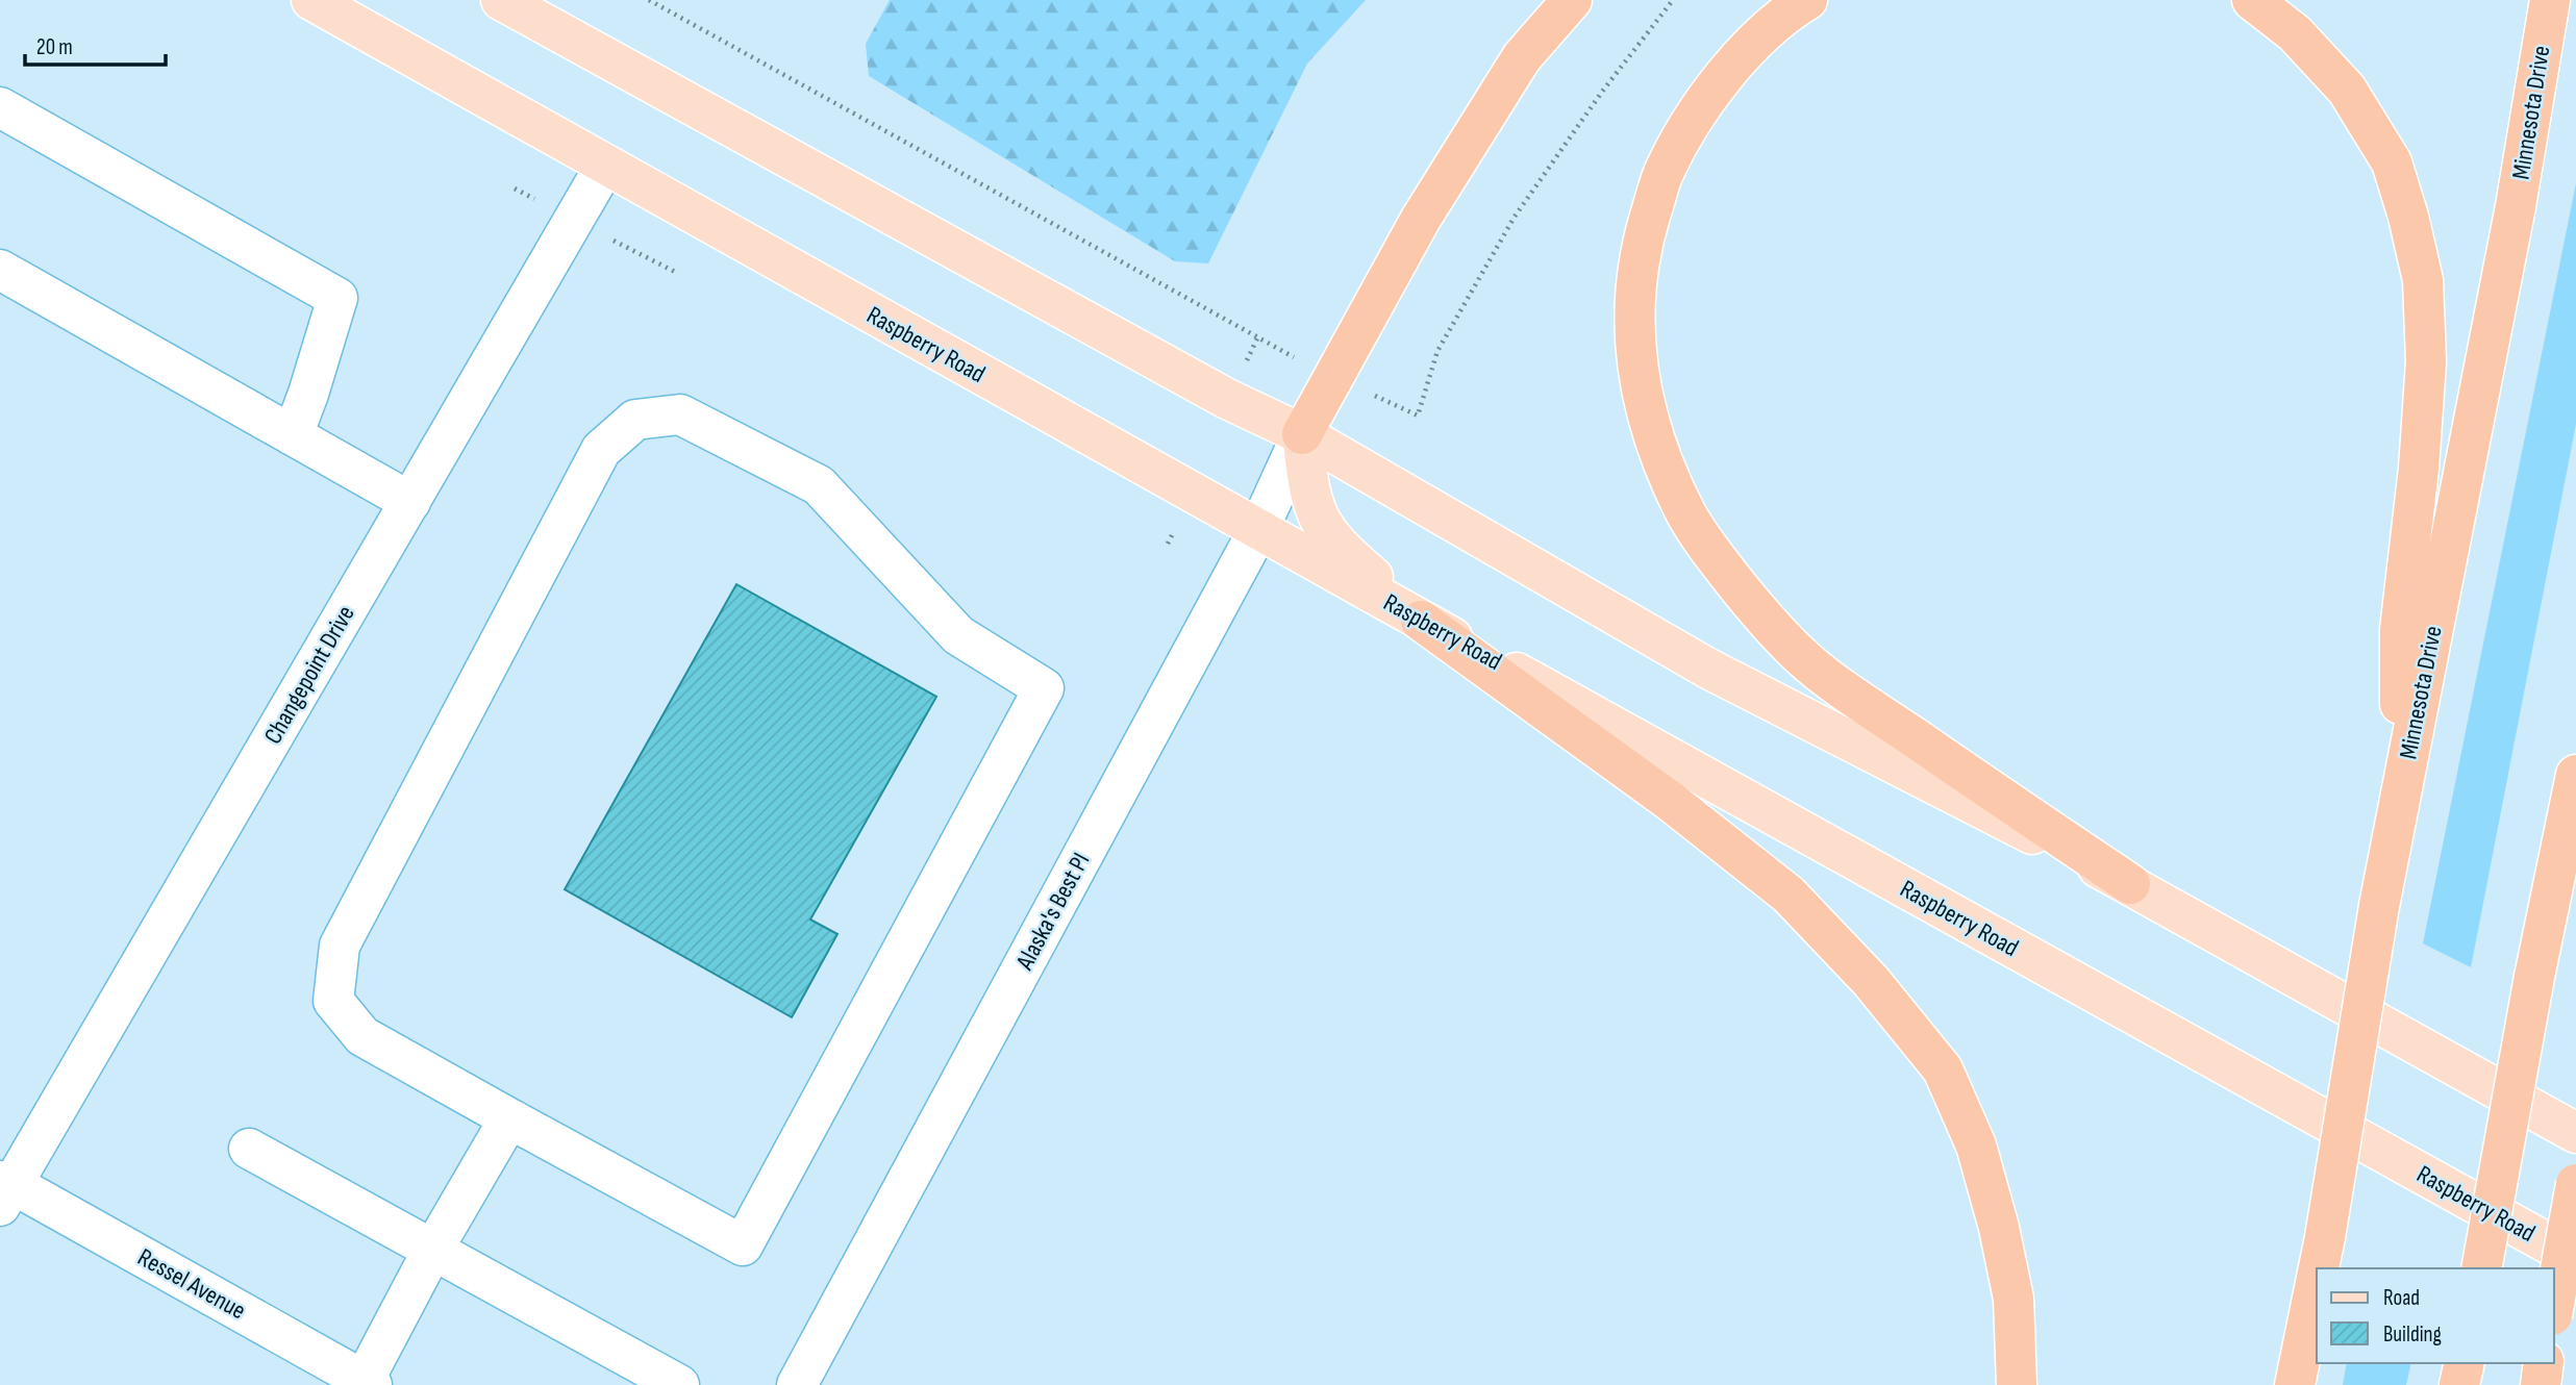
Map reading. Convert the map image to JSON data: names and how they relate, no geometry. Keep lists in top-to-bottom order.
{
  "streets": {
    "highway": ["Minnesota Drive"],
    "main road": ["Raspberry Road"],
    "street": ["Changepoint Drive", "Alaska's Best PI", "Ressel Avenue"]
  },
  "crossings": [
    ["Raspberry Road", "Changepoint Drive"],
    ["Raspberry Road", "Alaska's Best PI"],
    ["Changepoint Drive", "Ressel Avenue"]
  ],
  "legend": ["Road", "Building"],
  "scale_bar": "20 m"
}
